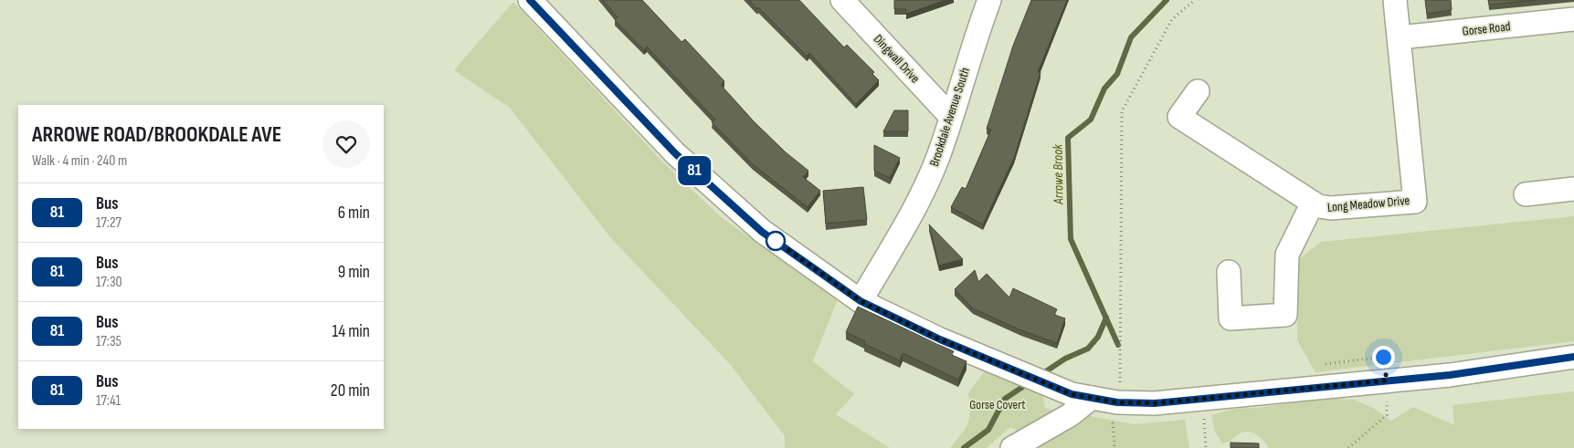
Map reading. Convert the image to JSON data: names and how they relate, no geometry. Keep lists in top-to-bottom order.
{
  "streets": {
    "street": [
      "Gorse Road",
      "Dingwall Drive",
      "Brookdale Avenue South",
      "Long Meadow Drive"
    ]
  },
  "crossings": [
    ["Gorse Road", "Long Meadow Drive"],
    ["Dingwall Drive", "Brookdale Avenue South"]
  ],
  "water": ["Arrowe Brook"],
  "parks": ["Gorse Covert"],
  "lines": ["bus line 81"],
  "page": {
    "on_map": "81",
    "heading": ["ARROWE ROAD/BROOKDALE AVE", "Walk · 4 min · 240 m"],
    "list": [
      {
        "mark": "81",
        "name": "Bus",
        "note": "17:27",
        "value": "6 min"
      },
      {
        "mark": "81",
        "name": "Bus",
        "note": "17:30",
        "value": "9 min"
      },
      {
        "mark": "81",
        "name": "Bus",
        "note": "17:35",
        "value": "14 min"
      },
      {
        "mark": "81",
        "name": "Bus",
        "note": "17:41",
        "value": "20 min"
      }
    ]
  }
}
